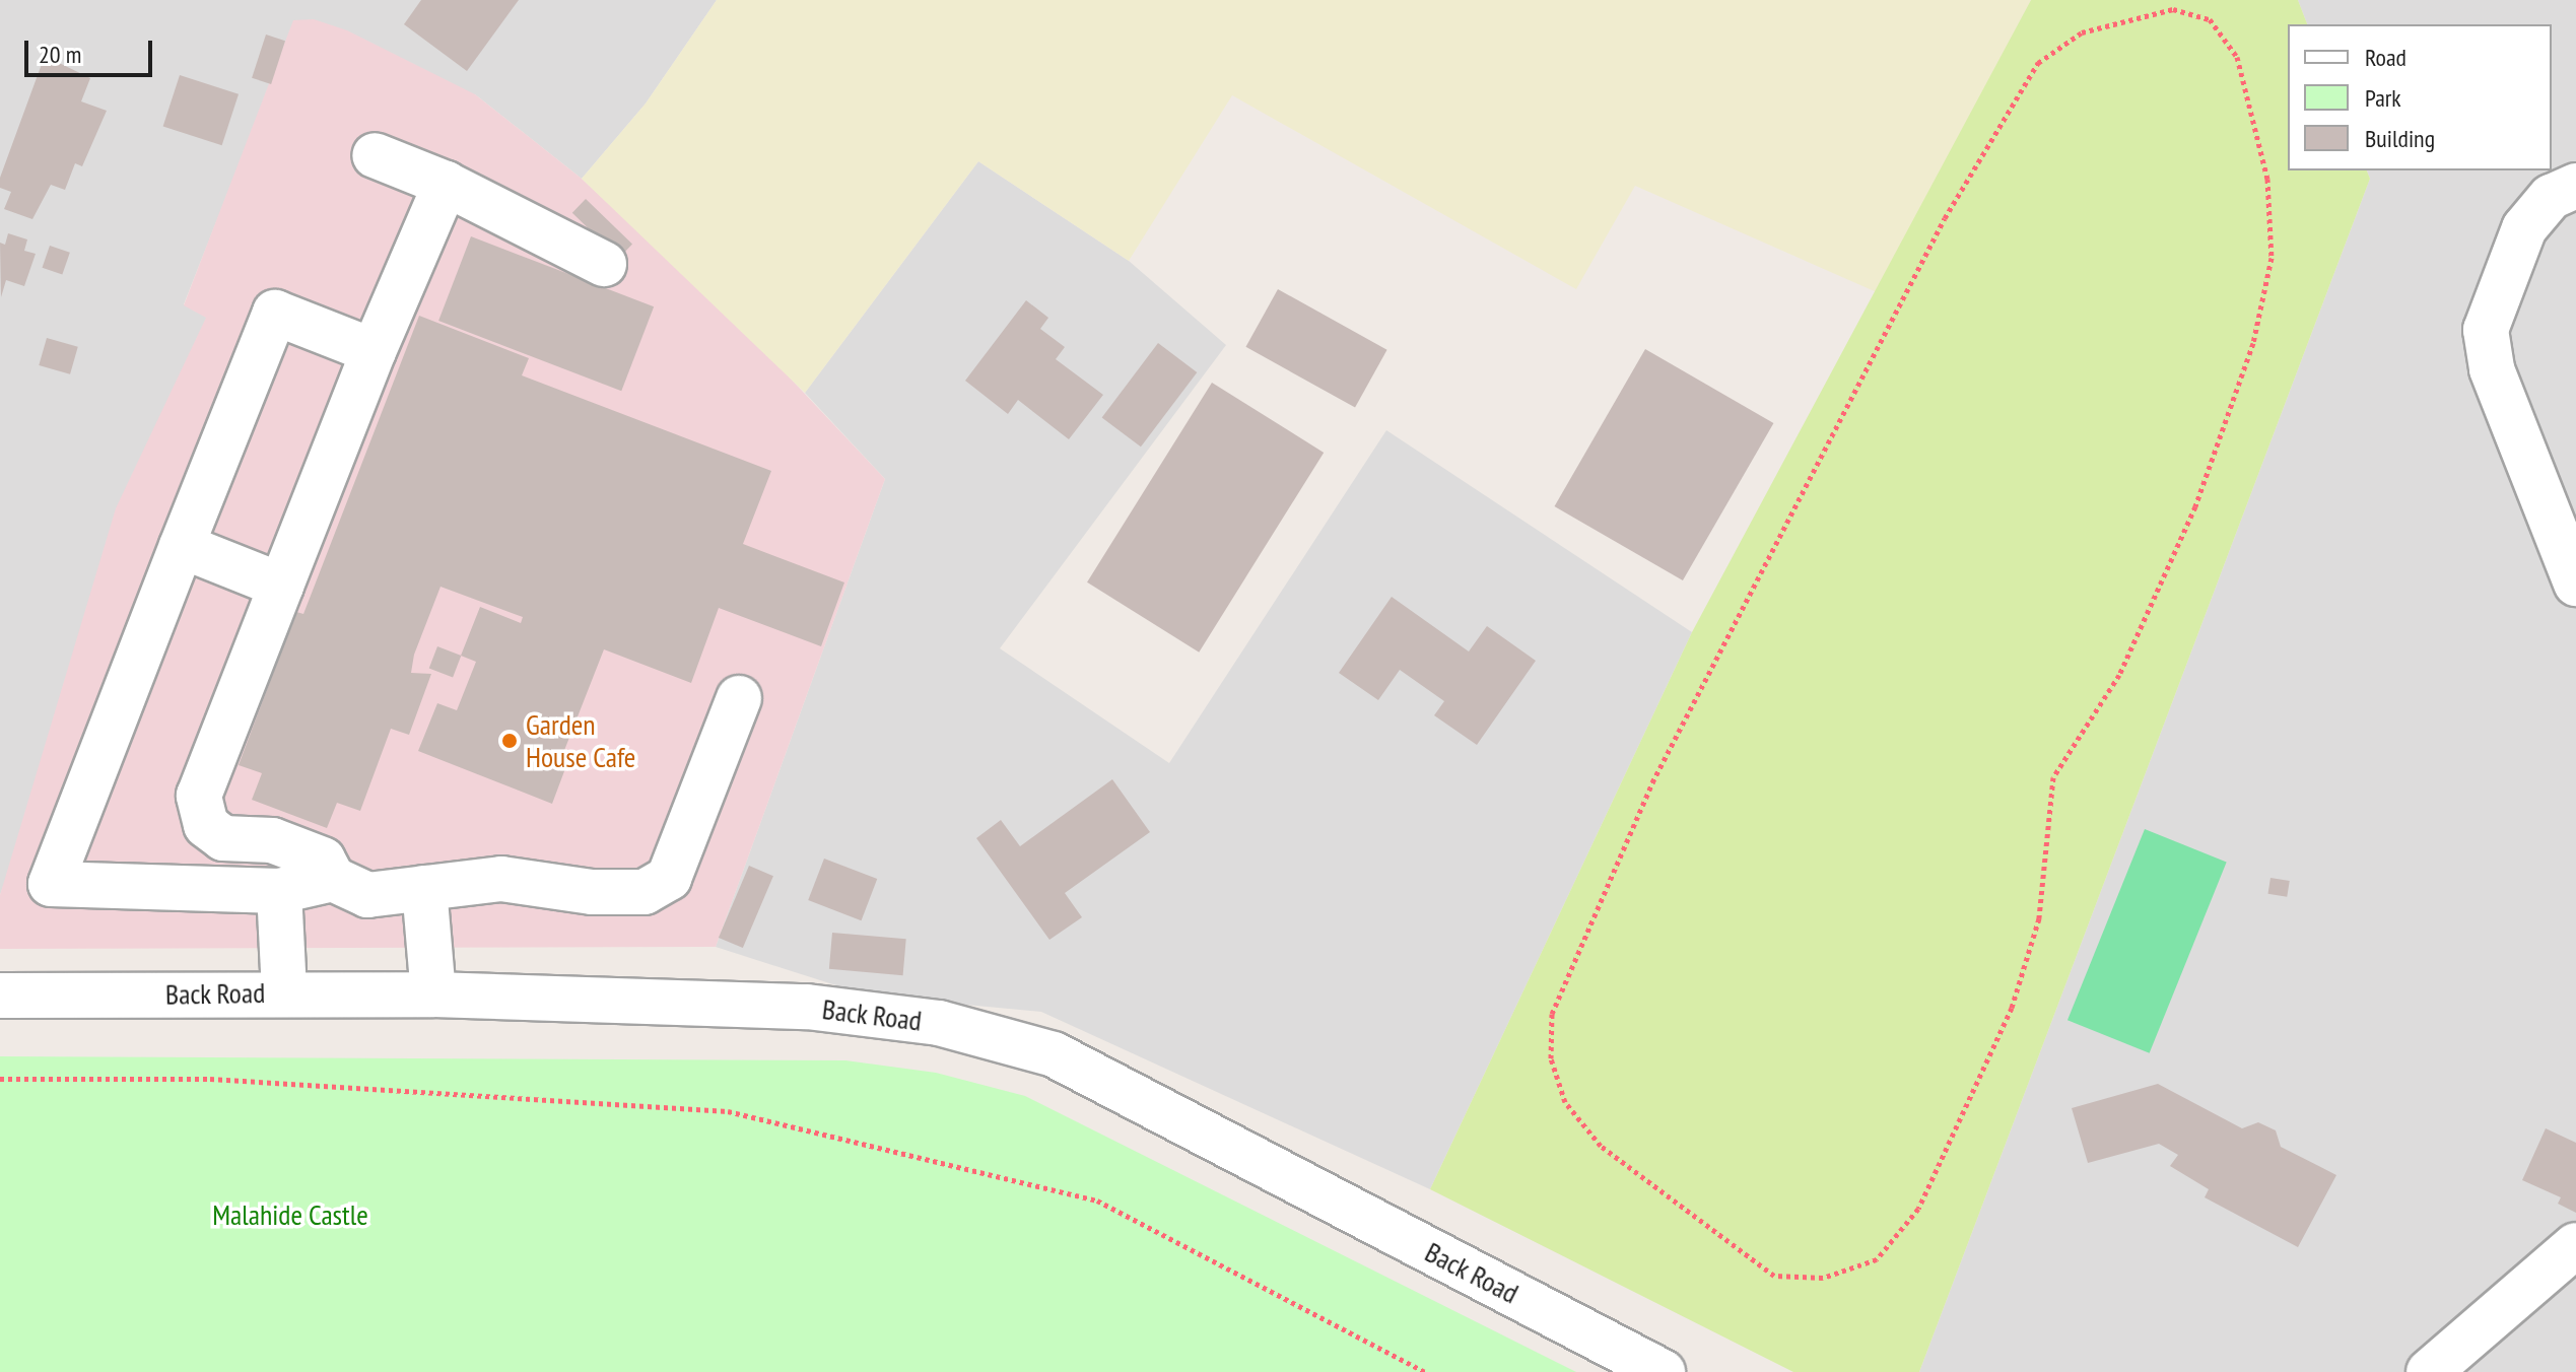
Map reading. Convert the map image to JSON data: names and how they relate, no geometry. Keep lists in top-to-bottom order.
{
  "streets": {
    "street": ["Back Road"]
  },
  "parks": ["Malahide Castle"],
  "places": ["Garden House Cafe"],
  "legend": ["Road", "Park", "Building"],
  "scale_bar": "20 m"
}
